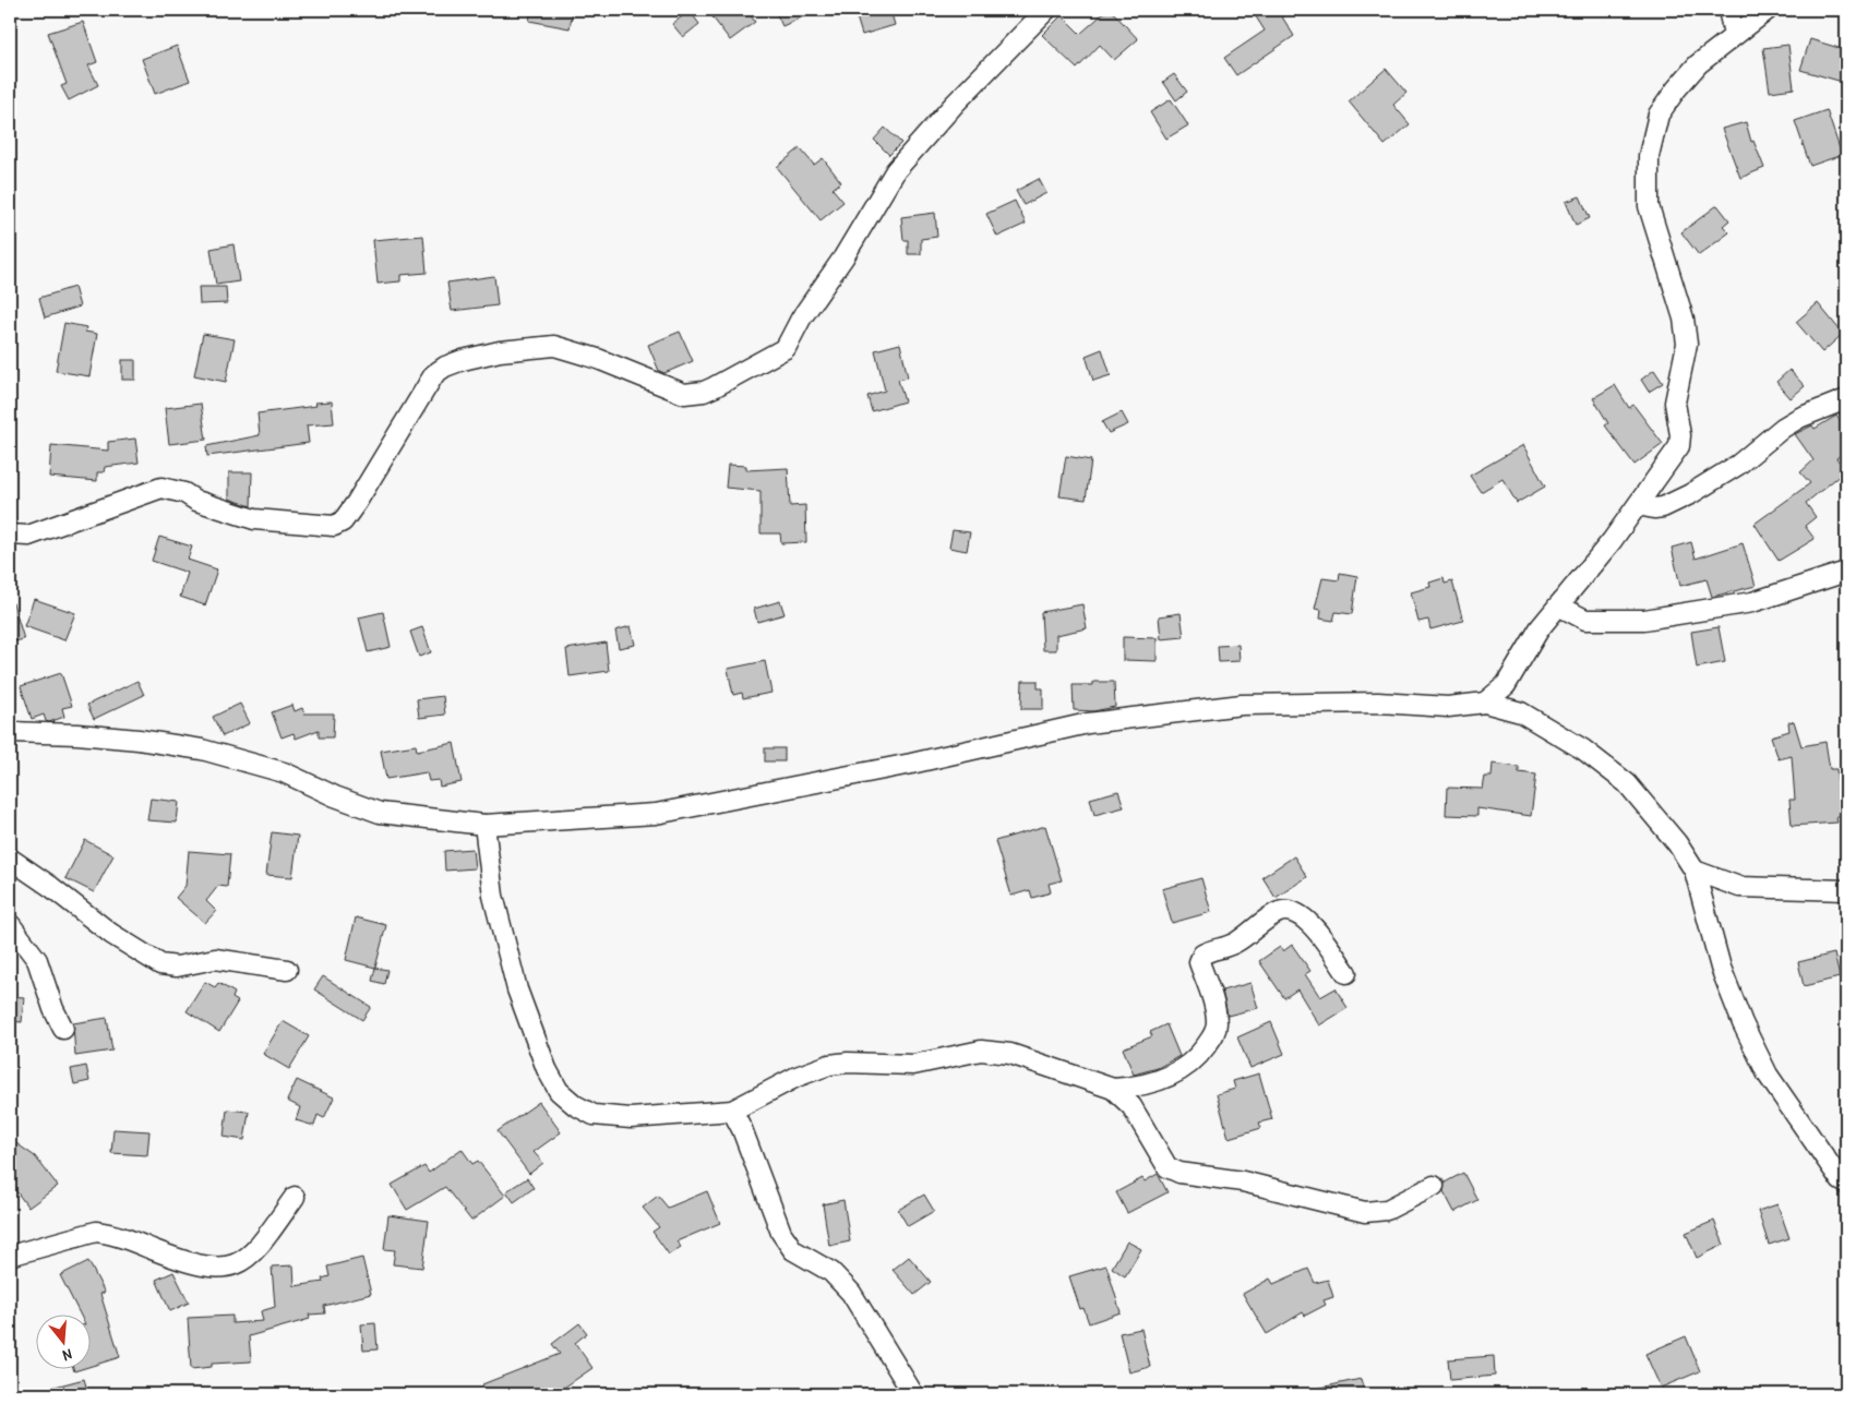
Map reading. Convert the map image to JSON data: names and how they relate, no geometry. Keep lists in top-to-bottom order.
{
  "north": "bottom"
}
